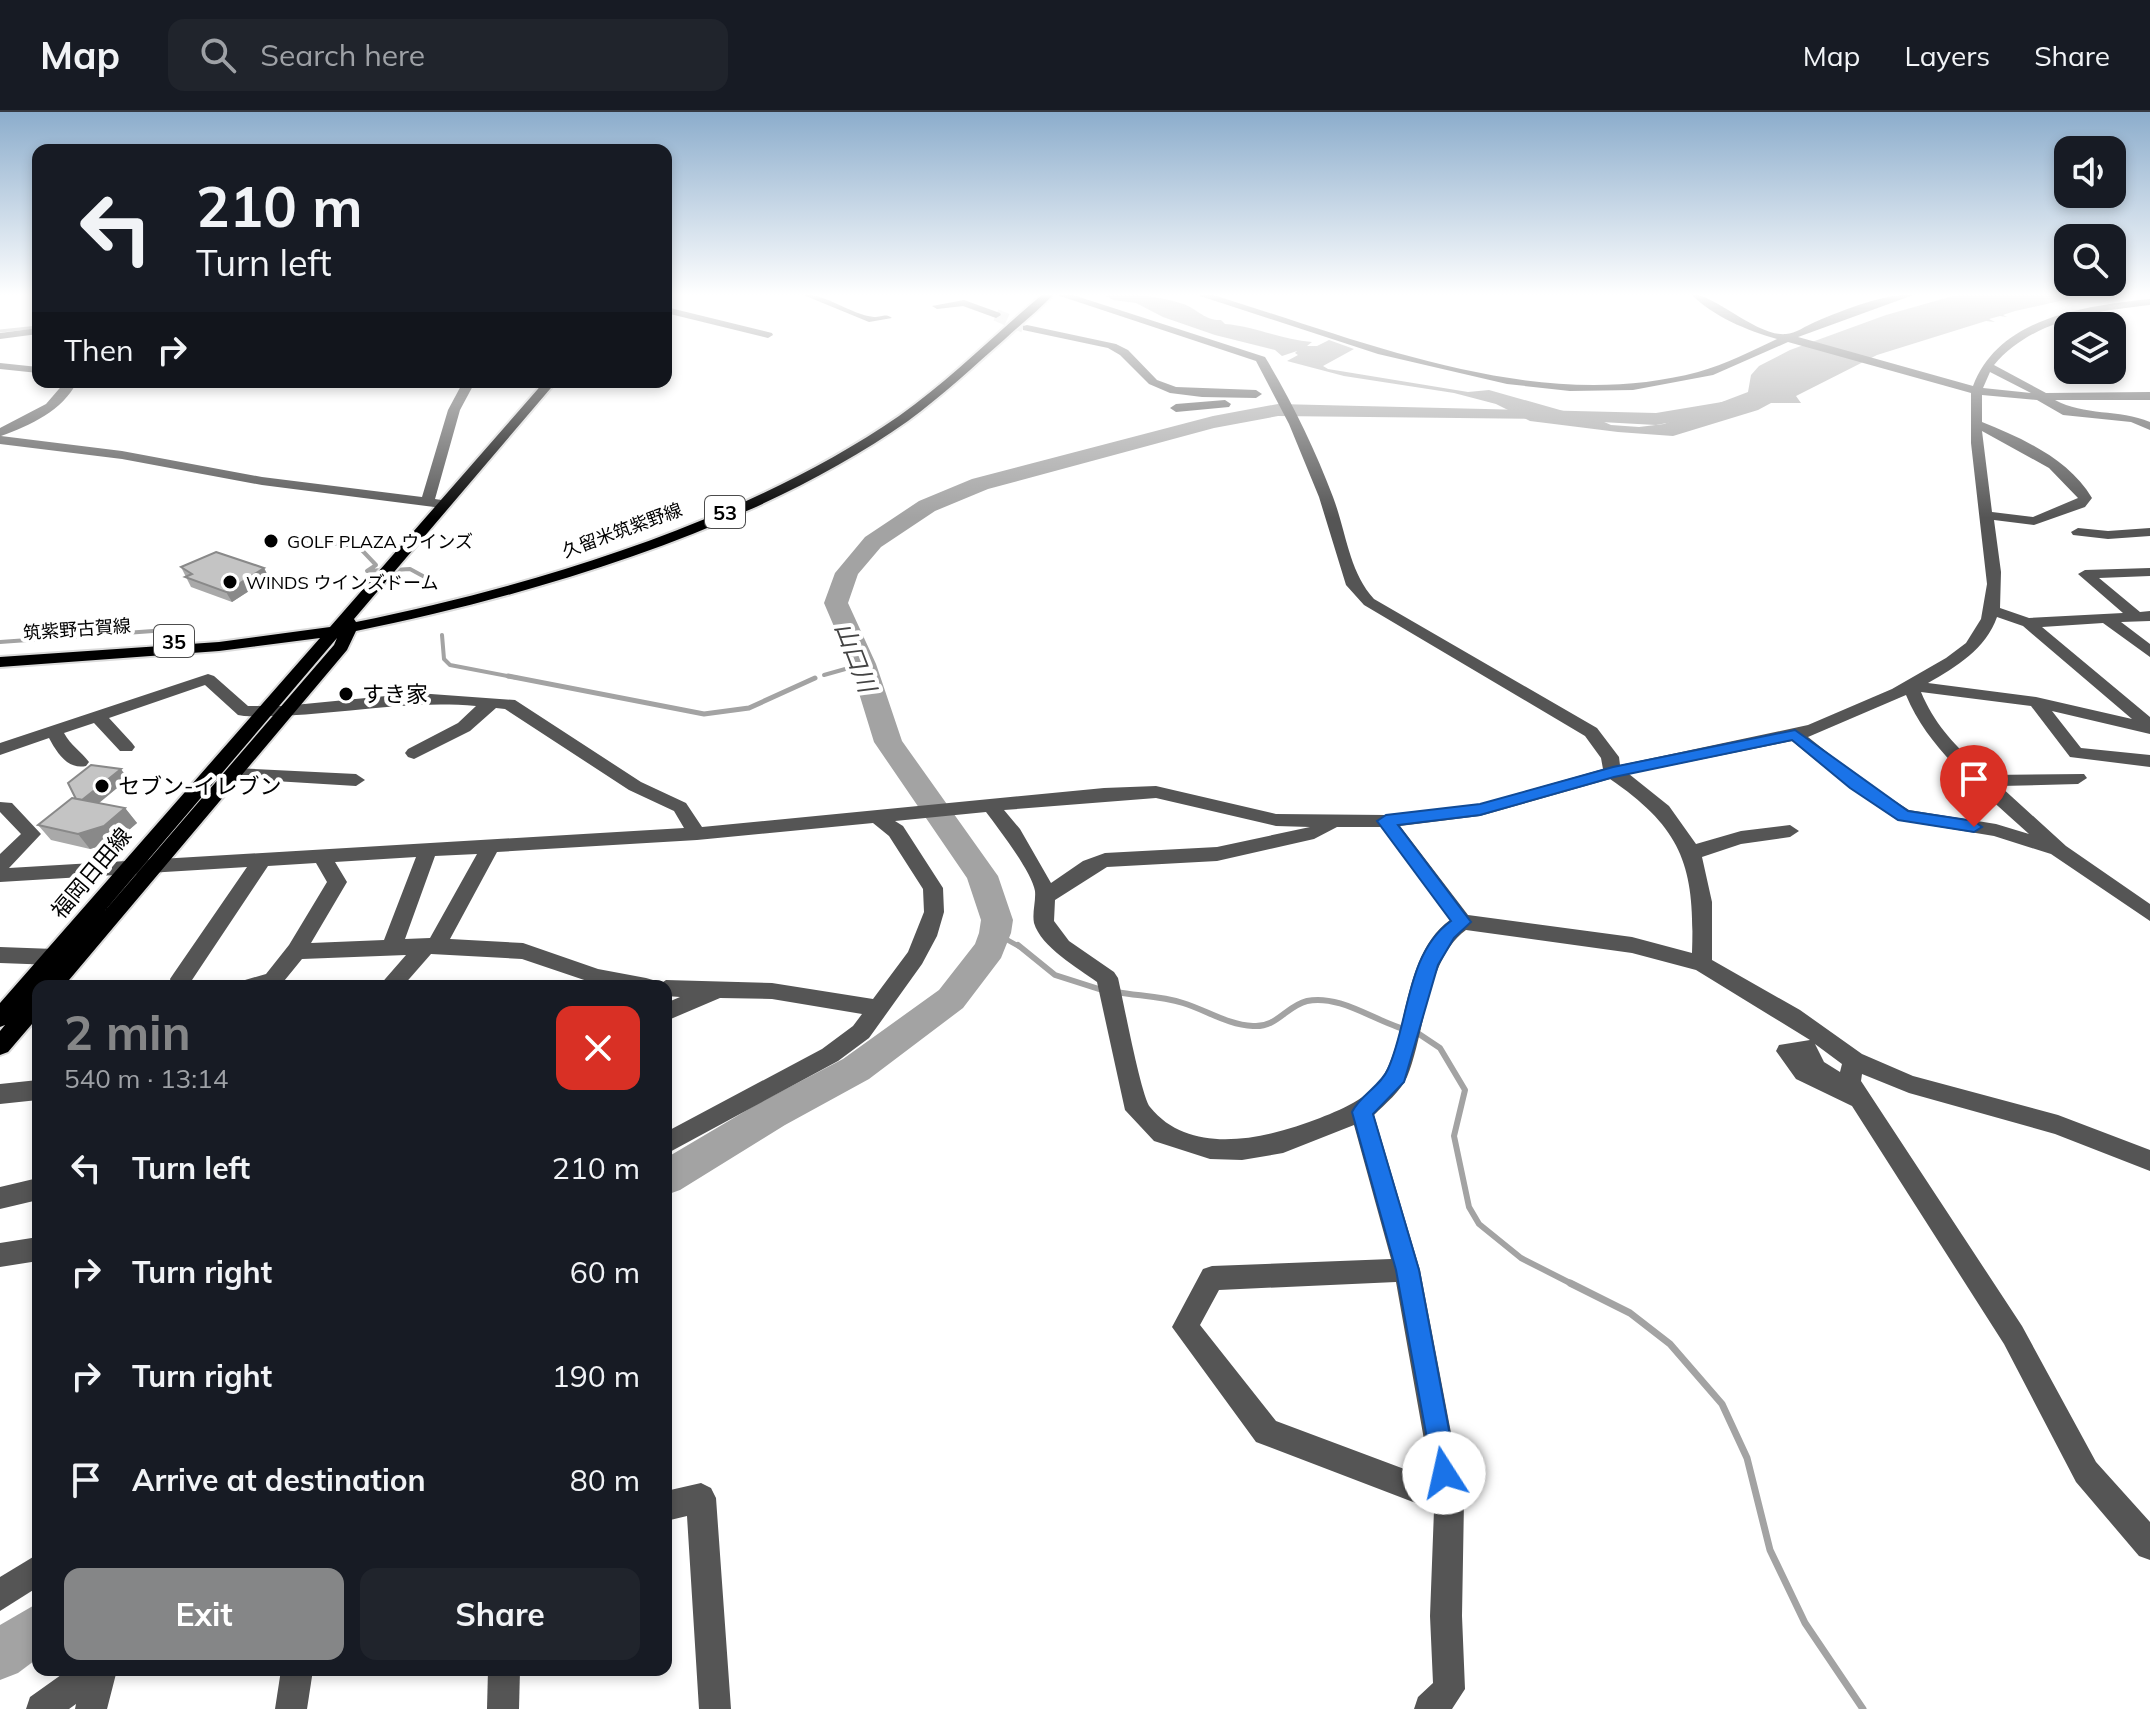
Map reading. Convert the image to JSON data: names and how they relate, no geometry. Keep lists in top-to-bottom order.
{
  "streets": {
    "main road": [
      "53",
      "久留米筑紫野線",
      "筑紫野古賀線",
      "35",
      "福岡日田線"
    ]
  },
  "crossings": [
    ["久留米筑紫野線", "筑紫野古賀線"],
    ["久留米筑紫野線", "福岡日田線"],
    ["筑紫野古賀線", "福岡日田線"]
  ],
  "water": ["山口川"],
  "places": [
    "GOLF PLAZA ウインズ",
    "WINDS ウインズドーム",
    "すき家",
    "セブン-イレブン"
  ],
  "page": {
    "header": "Map",
    "search": "Search here",
    "nav": ["Map", "Layers", "Share"],
    "turn": ["210 m", "Turn left"],
    "then": "Then",
    "heading": ["2 min", "540 m · 13:14"],
    "list": [
      {
        "name": "Turn left",
        "value": "210 m"
      },
      {
        "name": "Turn right",
        "value": "60 m"
      },
      {
        "name": "Turn right",
        "value": "190 m"
      },
      {
        "name": "Arrive at destination",
        "value": "80 m"
      }
    ],
    "buttons": ["Exit", "Share"]
  }
}
